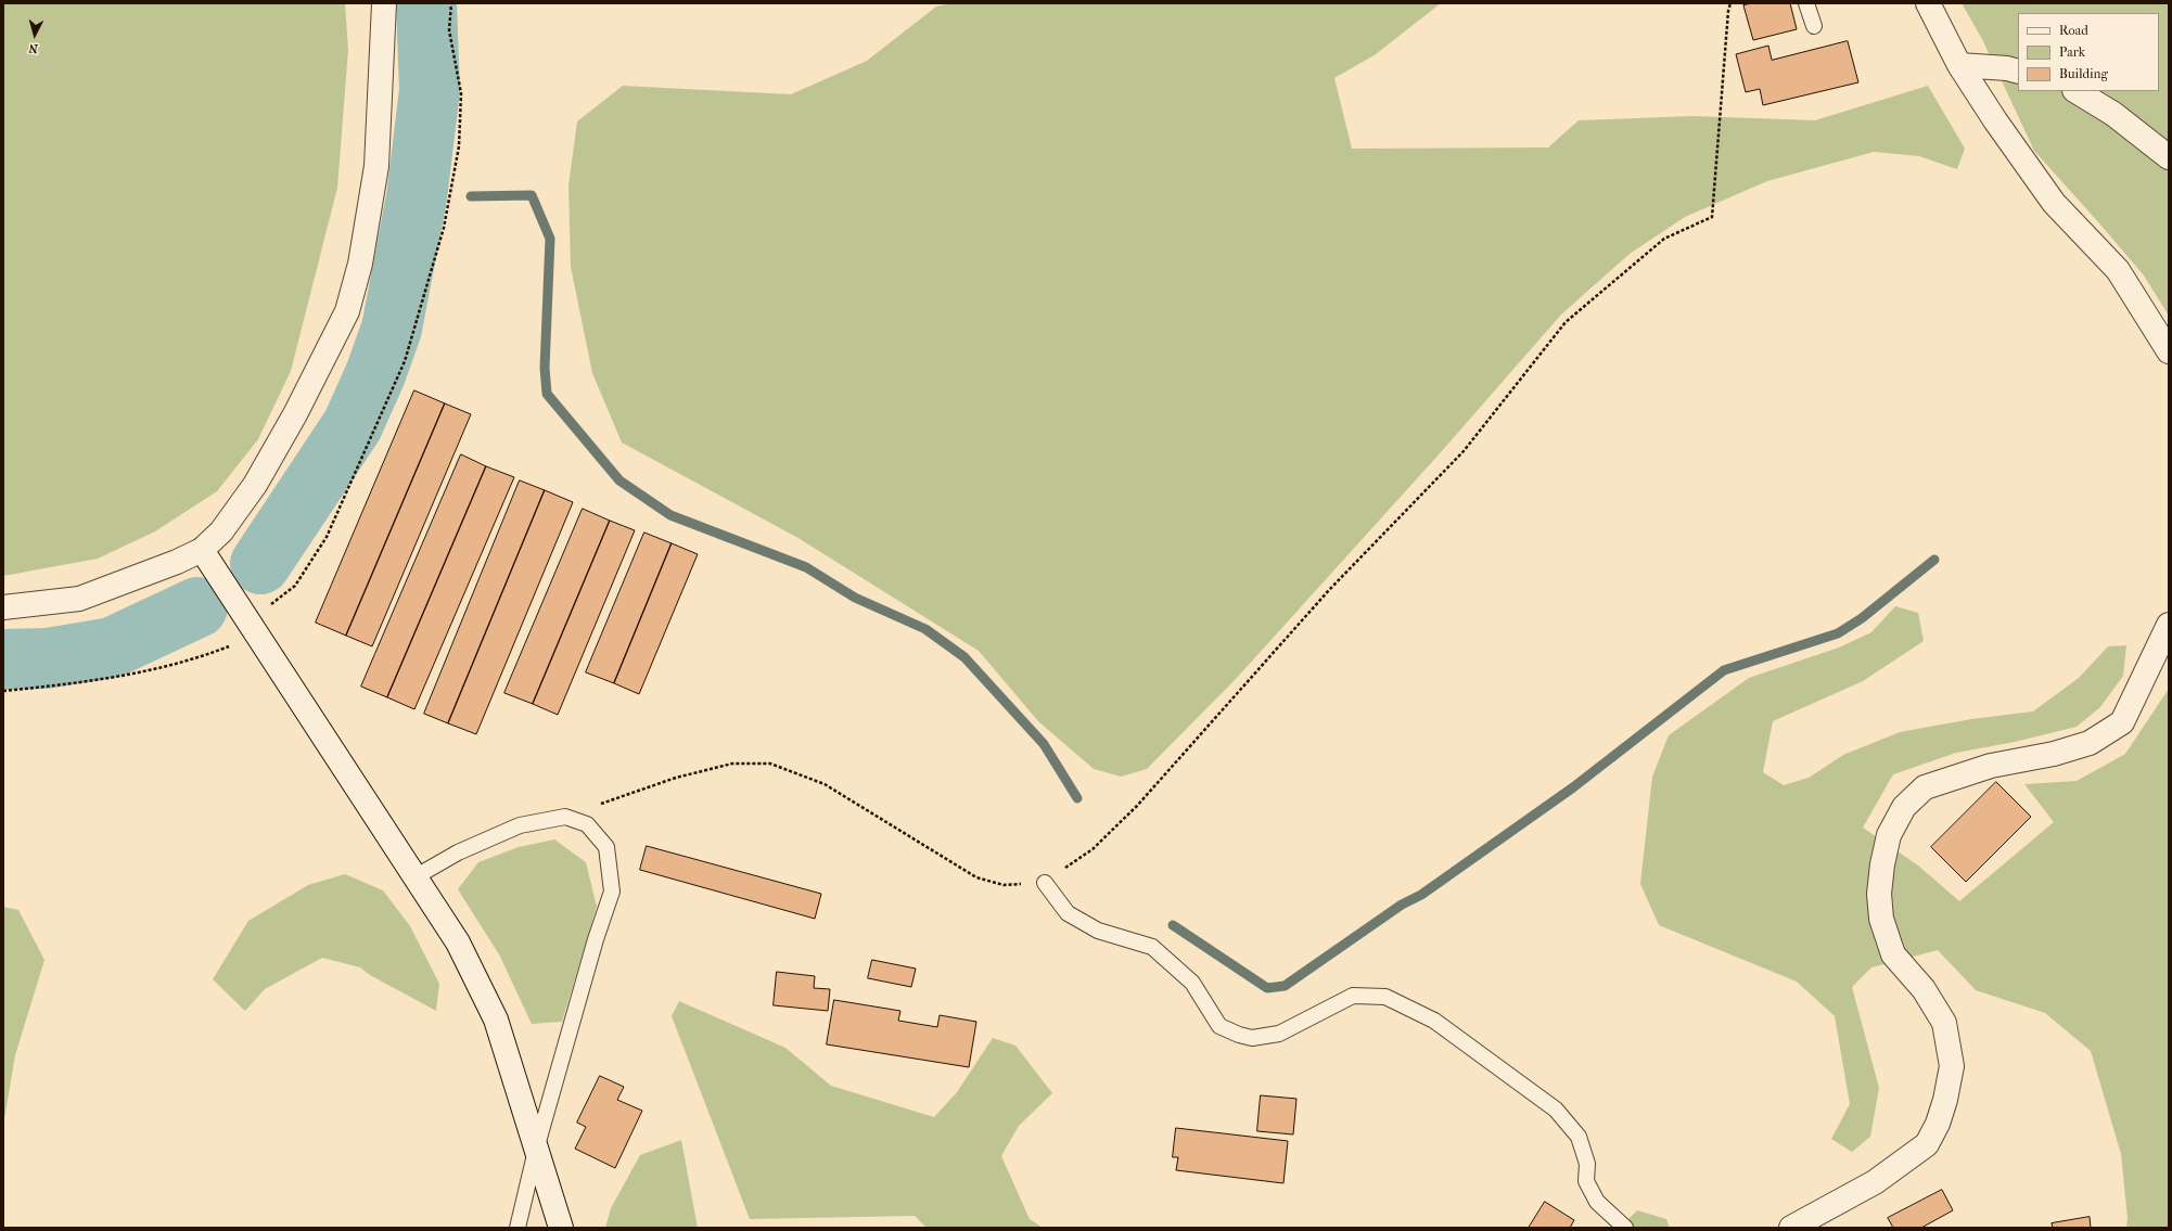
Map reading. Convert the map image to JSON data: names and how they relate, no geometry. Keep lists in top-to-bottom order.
{
  "legend": ["Road", "Park", "Building"],
  "north": "bottom"
}
